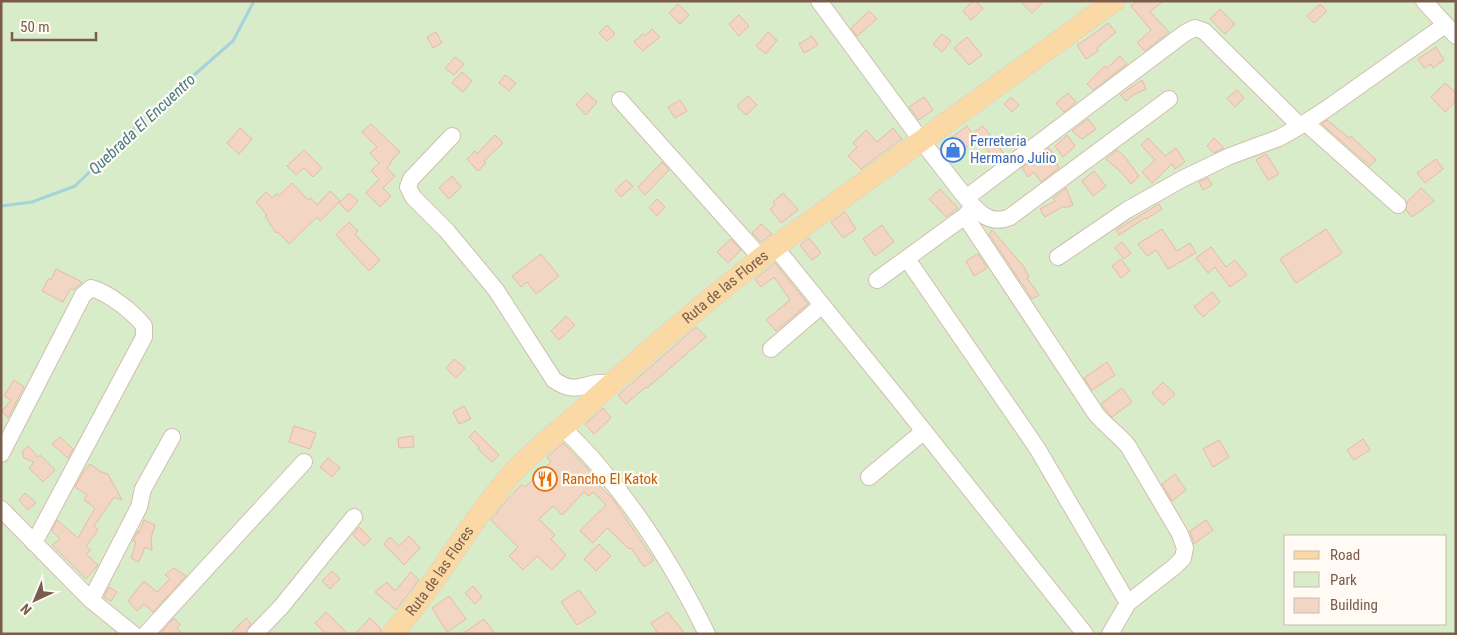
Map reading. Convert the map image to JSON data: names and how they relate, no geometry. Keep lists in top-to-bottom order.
{
  "streets": {
    "main road": ["Ruta de las Flores"]
  },
  "water": ["Quebrada El Encuentro"],
  "places": {
    "shop": ["Ferreteria Hermano Julio"],
    "restaurant": ["Rancho El Katok"]
  },
  "legend": ["Road", "Park", "Building"],
  "scale_bar": "50 m",
  "north": "bottom left"
}
